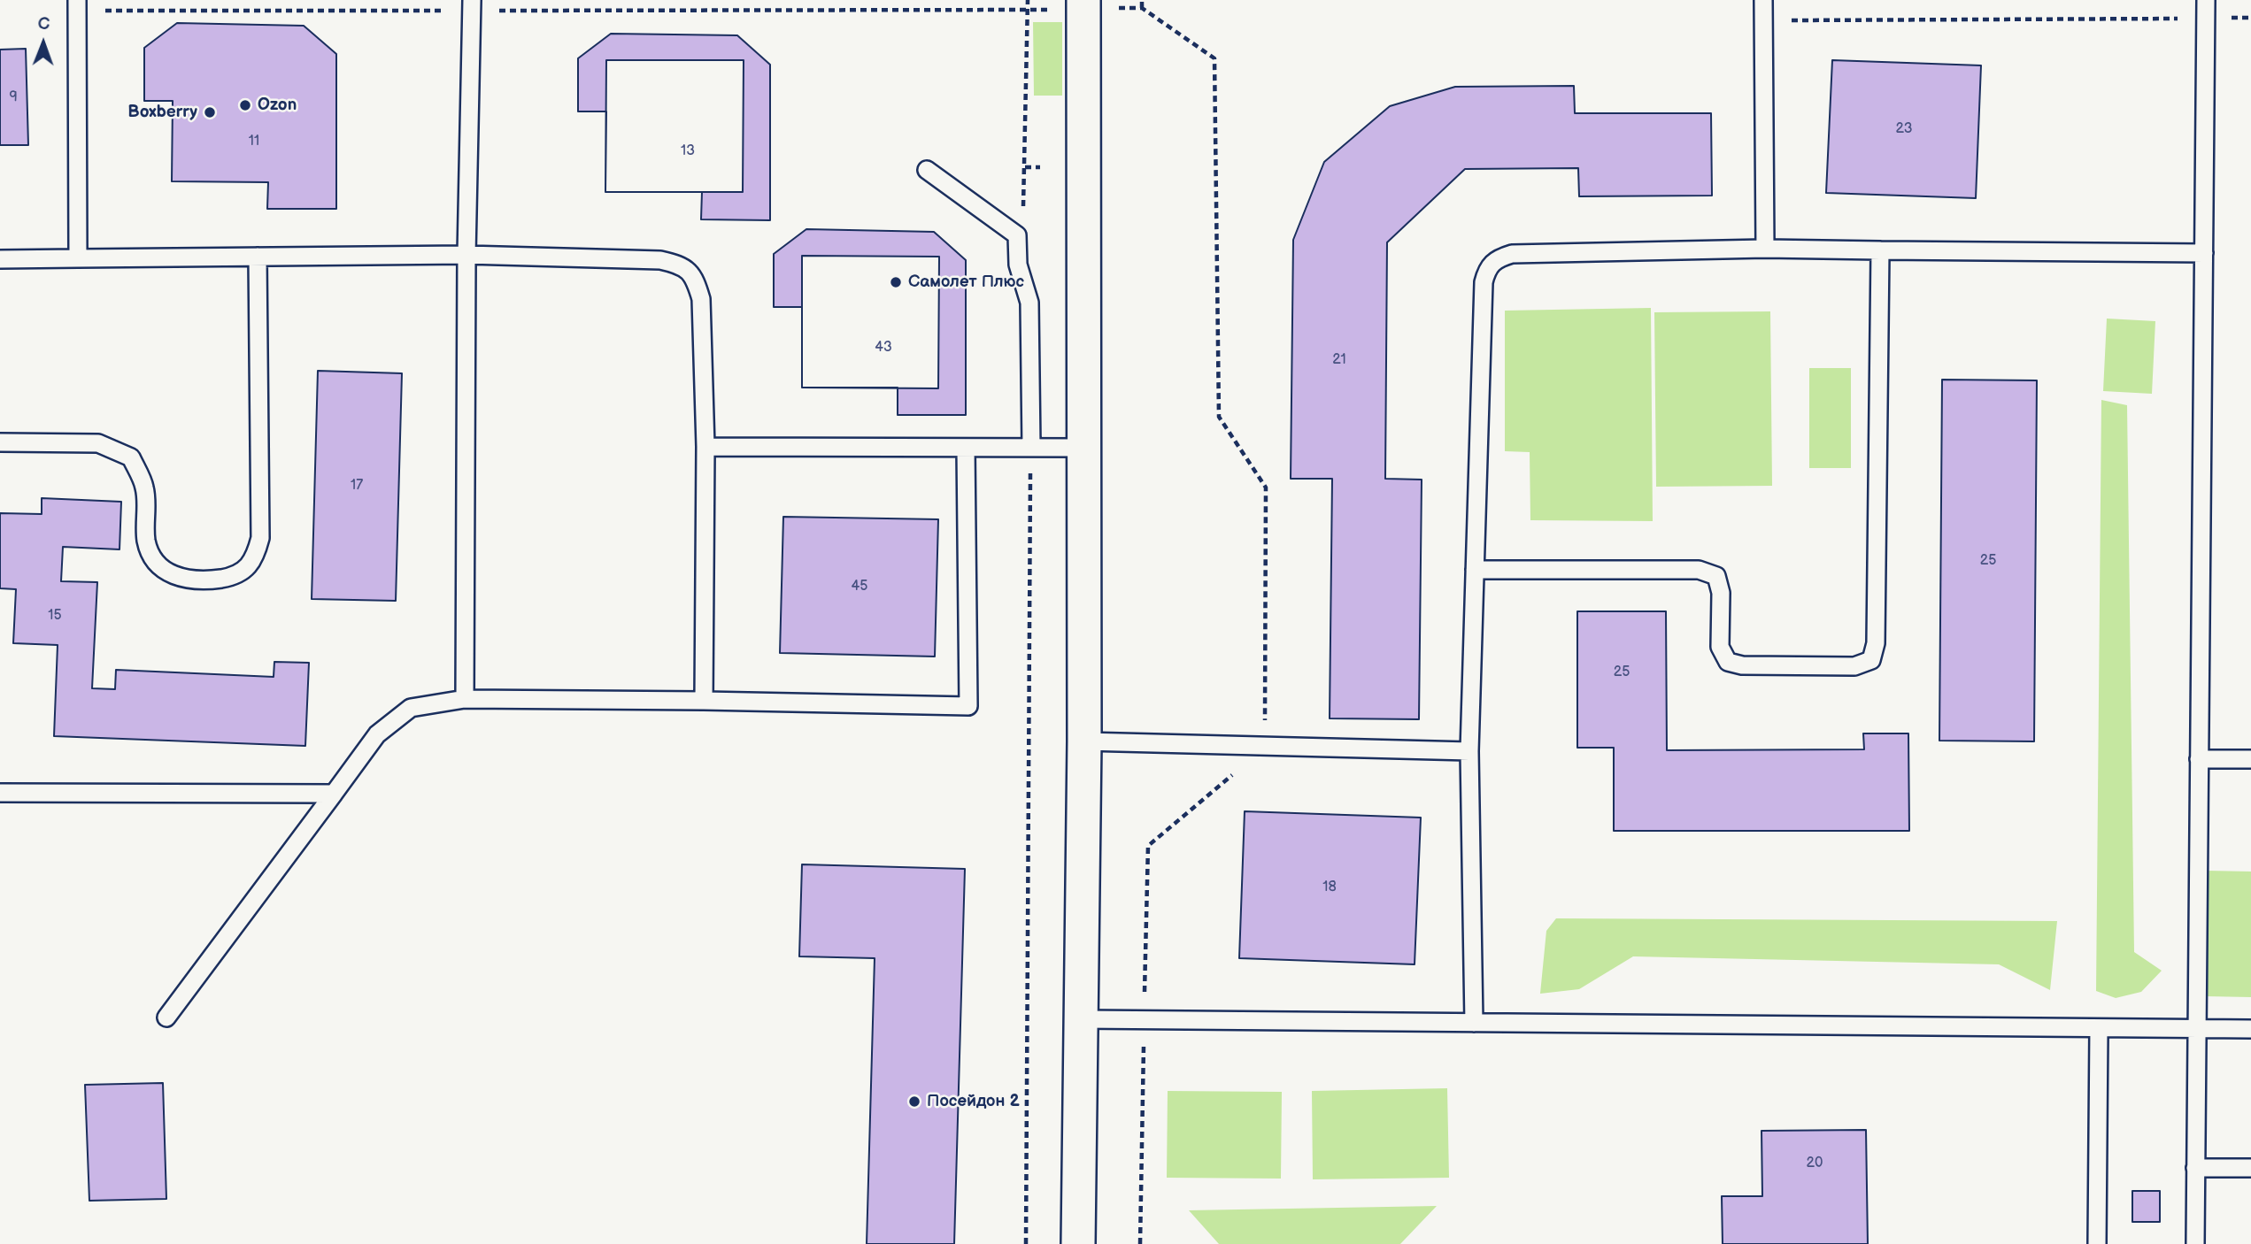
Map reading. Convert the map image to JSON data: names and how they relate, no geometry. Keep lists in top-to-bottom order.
{
  "places": [
    "Ozon",
    "Boxberry",
    "Самолет Плюс",
    "Посейдон 2"
  ],
  "house_numbers": [
    "9",
    "23",
    "11",
    "13",
    "43",
    "21",
    "17",
    "25",
    "45",
    "15",
    "25",
    "18",
    "20"
  ],
  "north": "top"
}
